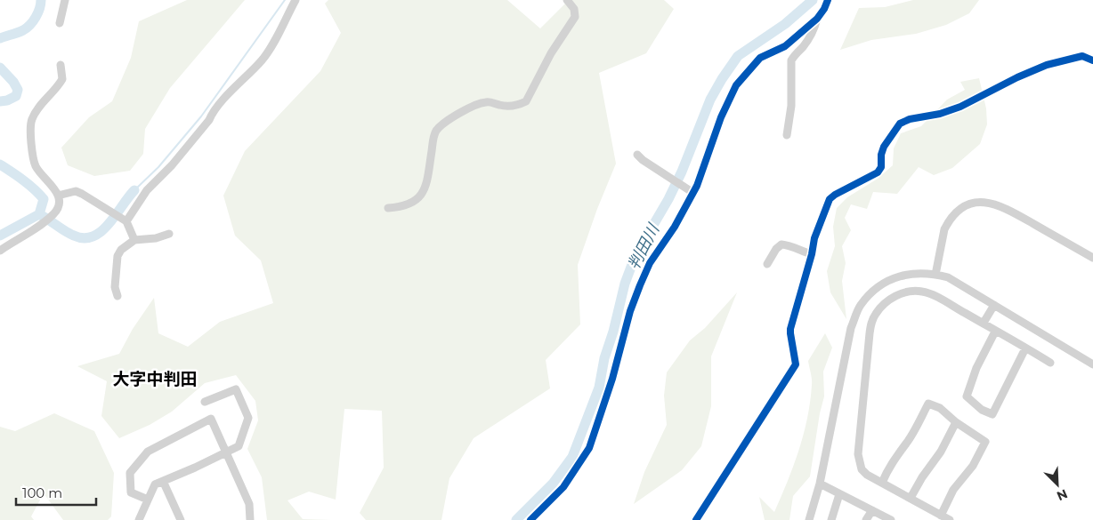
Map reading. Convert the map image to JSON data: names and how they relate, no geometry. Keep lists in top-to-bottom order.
{
  "districts": ["大字中判田"],
  "water": ["判田川"],
  "scale_bar": "100 m",
  "north": "bottom right"
}
